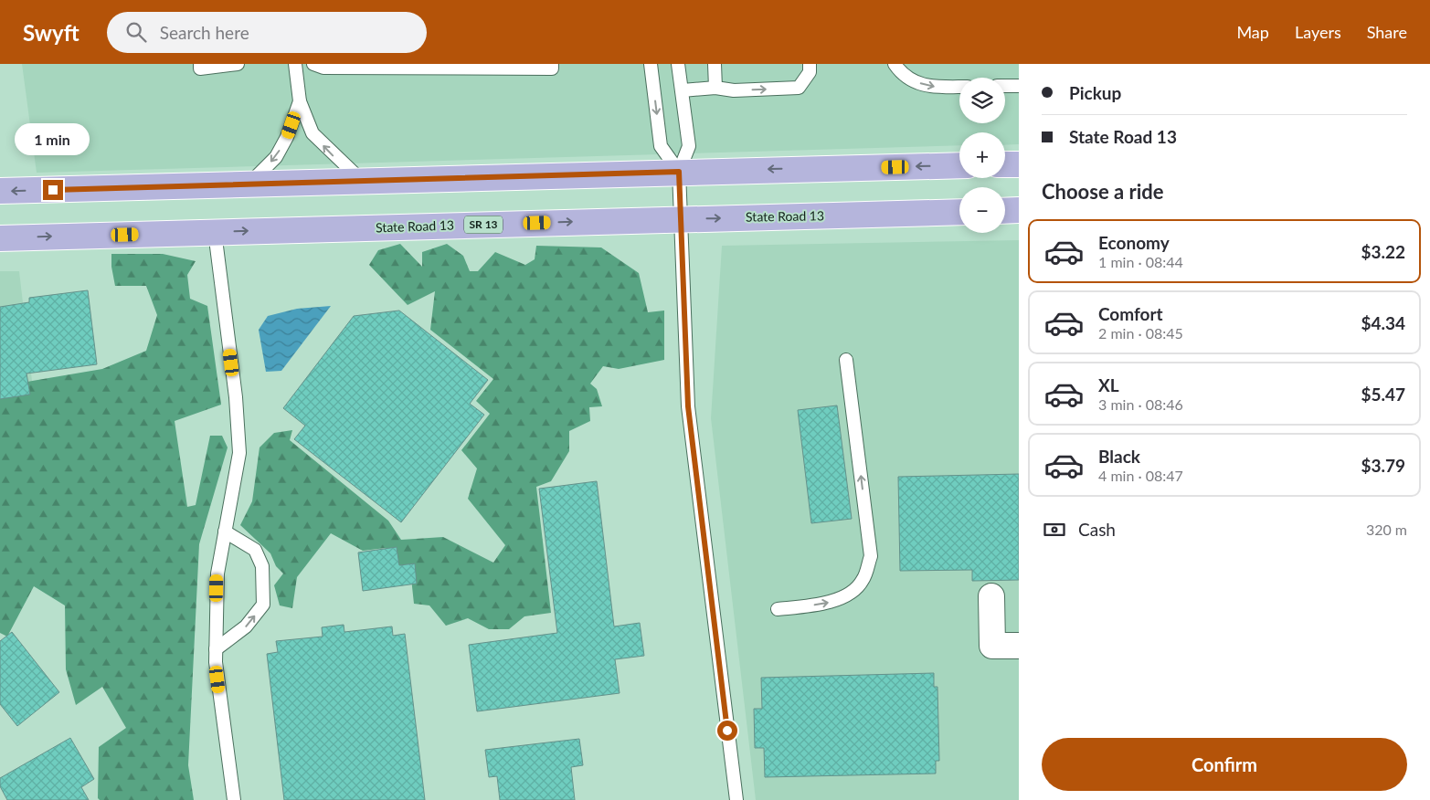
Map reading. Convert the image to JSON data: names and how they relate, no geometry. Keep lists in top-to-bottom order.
{
  "streets": {
    "main road": ["State Road 13", "SR 13"]
  },
  "page": {
    "header": "Swyft",
    "search": "Search here",
    "nav": ["Map", "Layers", "Share"],
    "banner": ["Pickup", "State Road 13"],
    "map_buttons": ["+", "−"],
    "bubble": "1 min",
    "heading": "Choose a ride",
    "list": [
      {
        "name": "Economy",
        "note": "1 min · 08:44",
        "value": "$3.22"
      },
      {
        "name": "Comfort",
        "note": "2 min · 08:45",
        "value": "$4.34"
      },
      {
        "name": "XL",
        "note": "3 min · 08:46",
        "value": "$5.47"
      },
      {
        "name": "Black",
        "note": "4 min · 08:47",
        "value": "$3.79"
      }
    ],
    "pay": ["Cash", "320 m"],
    "buttons": "Confirm"
  }
}
